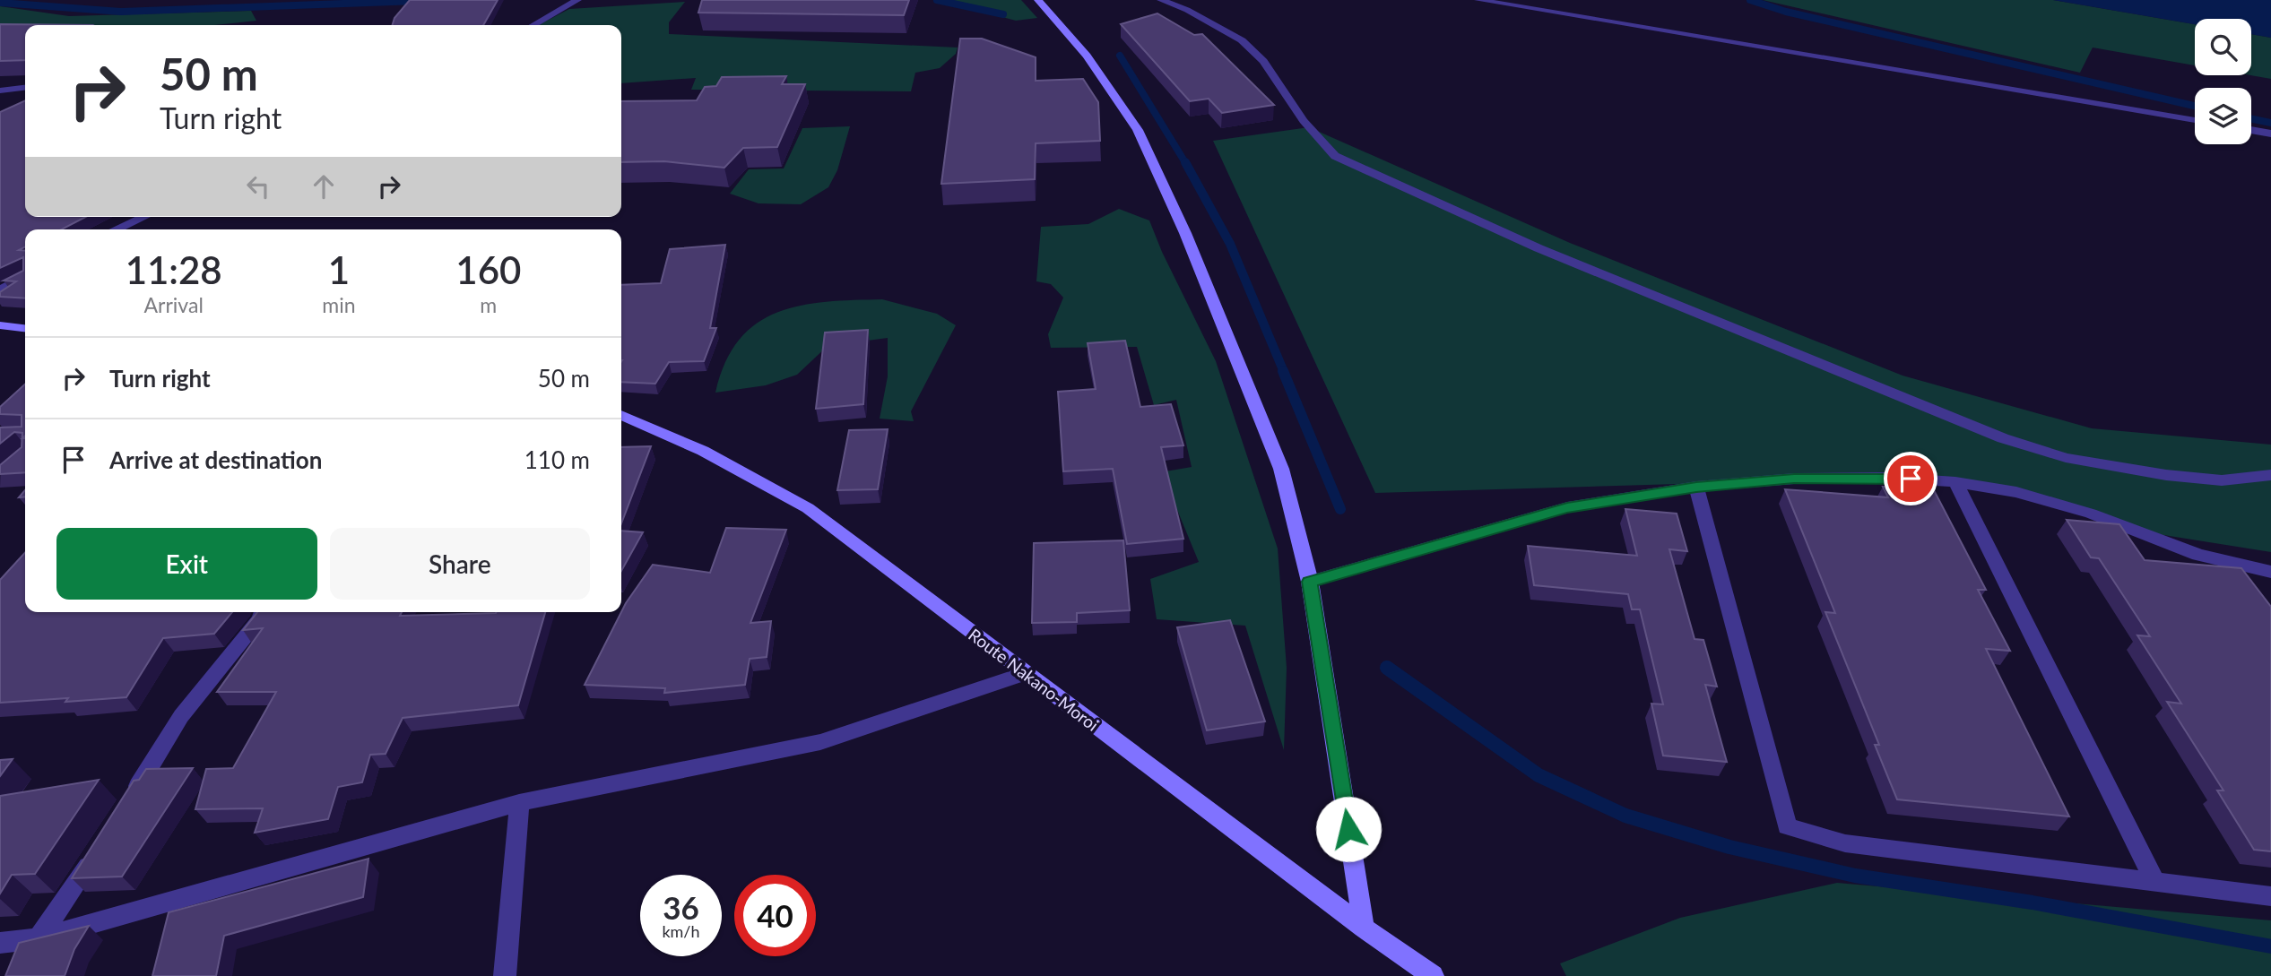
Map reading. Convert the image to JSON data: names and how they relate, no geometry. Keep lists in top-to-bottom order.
{
  "streets": {
    "street": ["Route Nakano-Moroi"]
  },
  "page": {
    "turn": ["50 m", "Turn right"],
    "eta": [
      "11:28",
      "Arrival",
      "1",
      "min",
      "160",
      "m"
    ],
    "list": [
      {
        "name": "Turn right",
        "value": "50 m"
      },
      {
        "name": "Arrive at destination",
        "value": "110 m"
      }
    ],
    "buttons": ["Exit", "Share"],
    "speed": "36 km/h",
    "limit": "40"
  }
}
